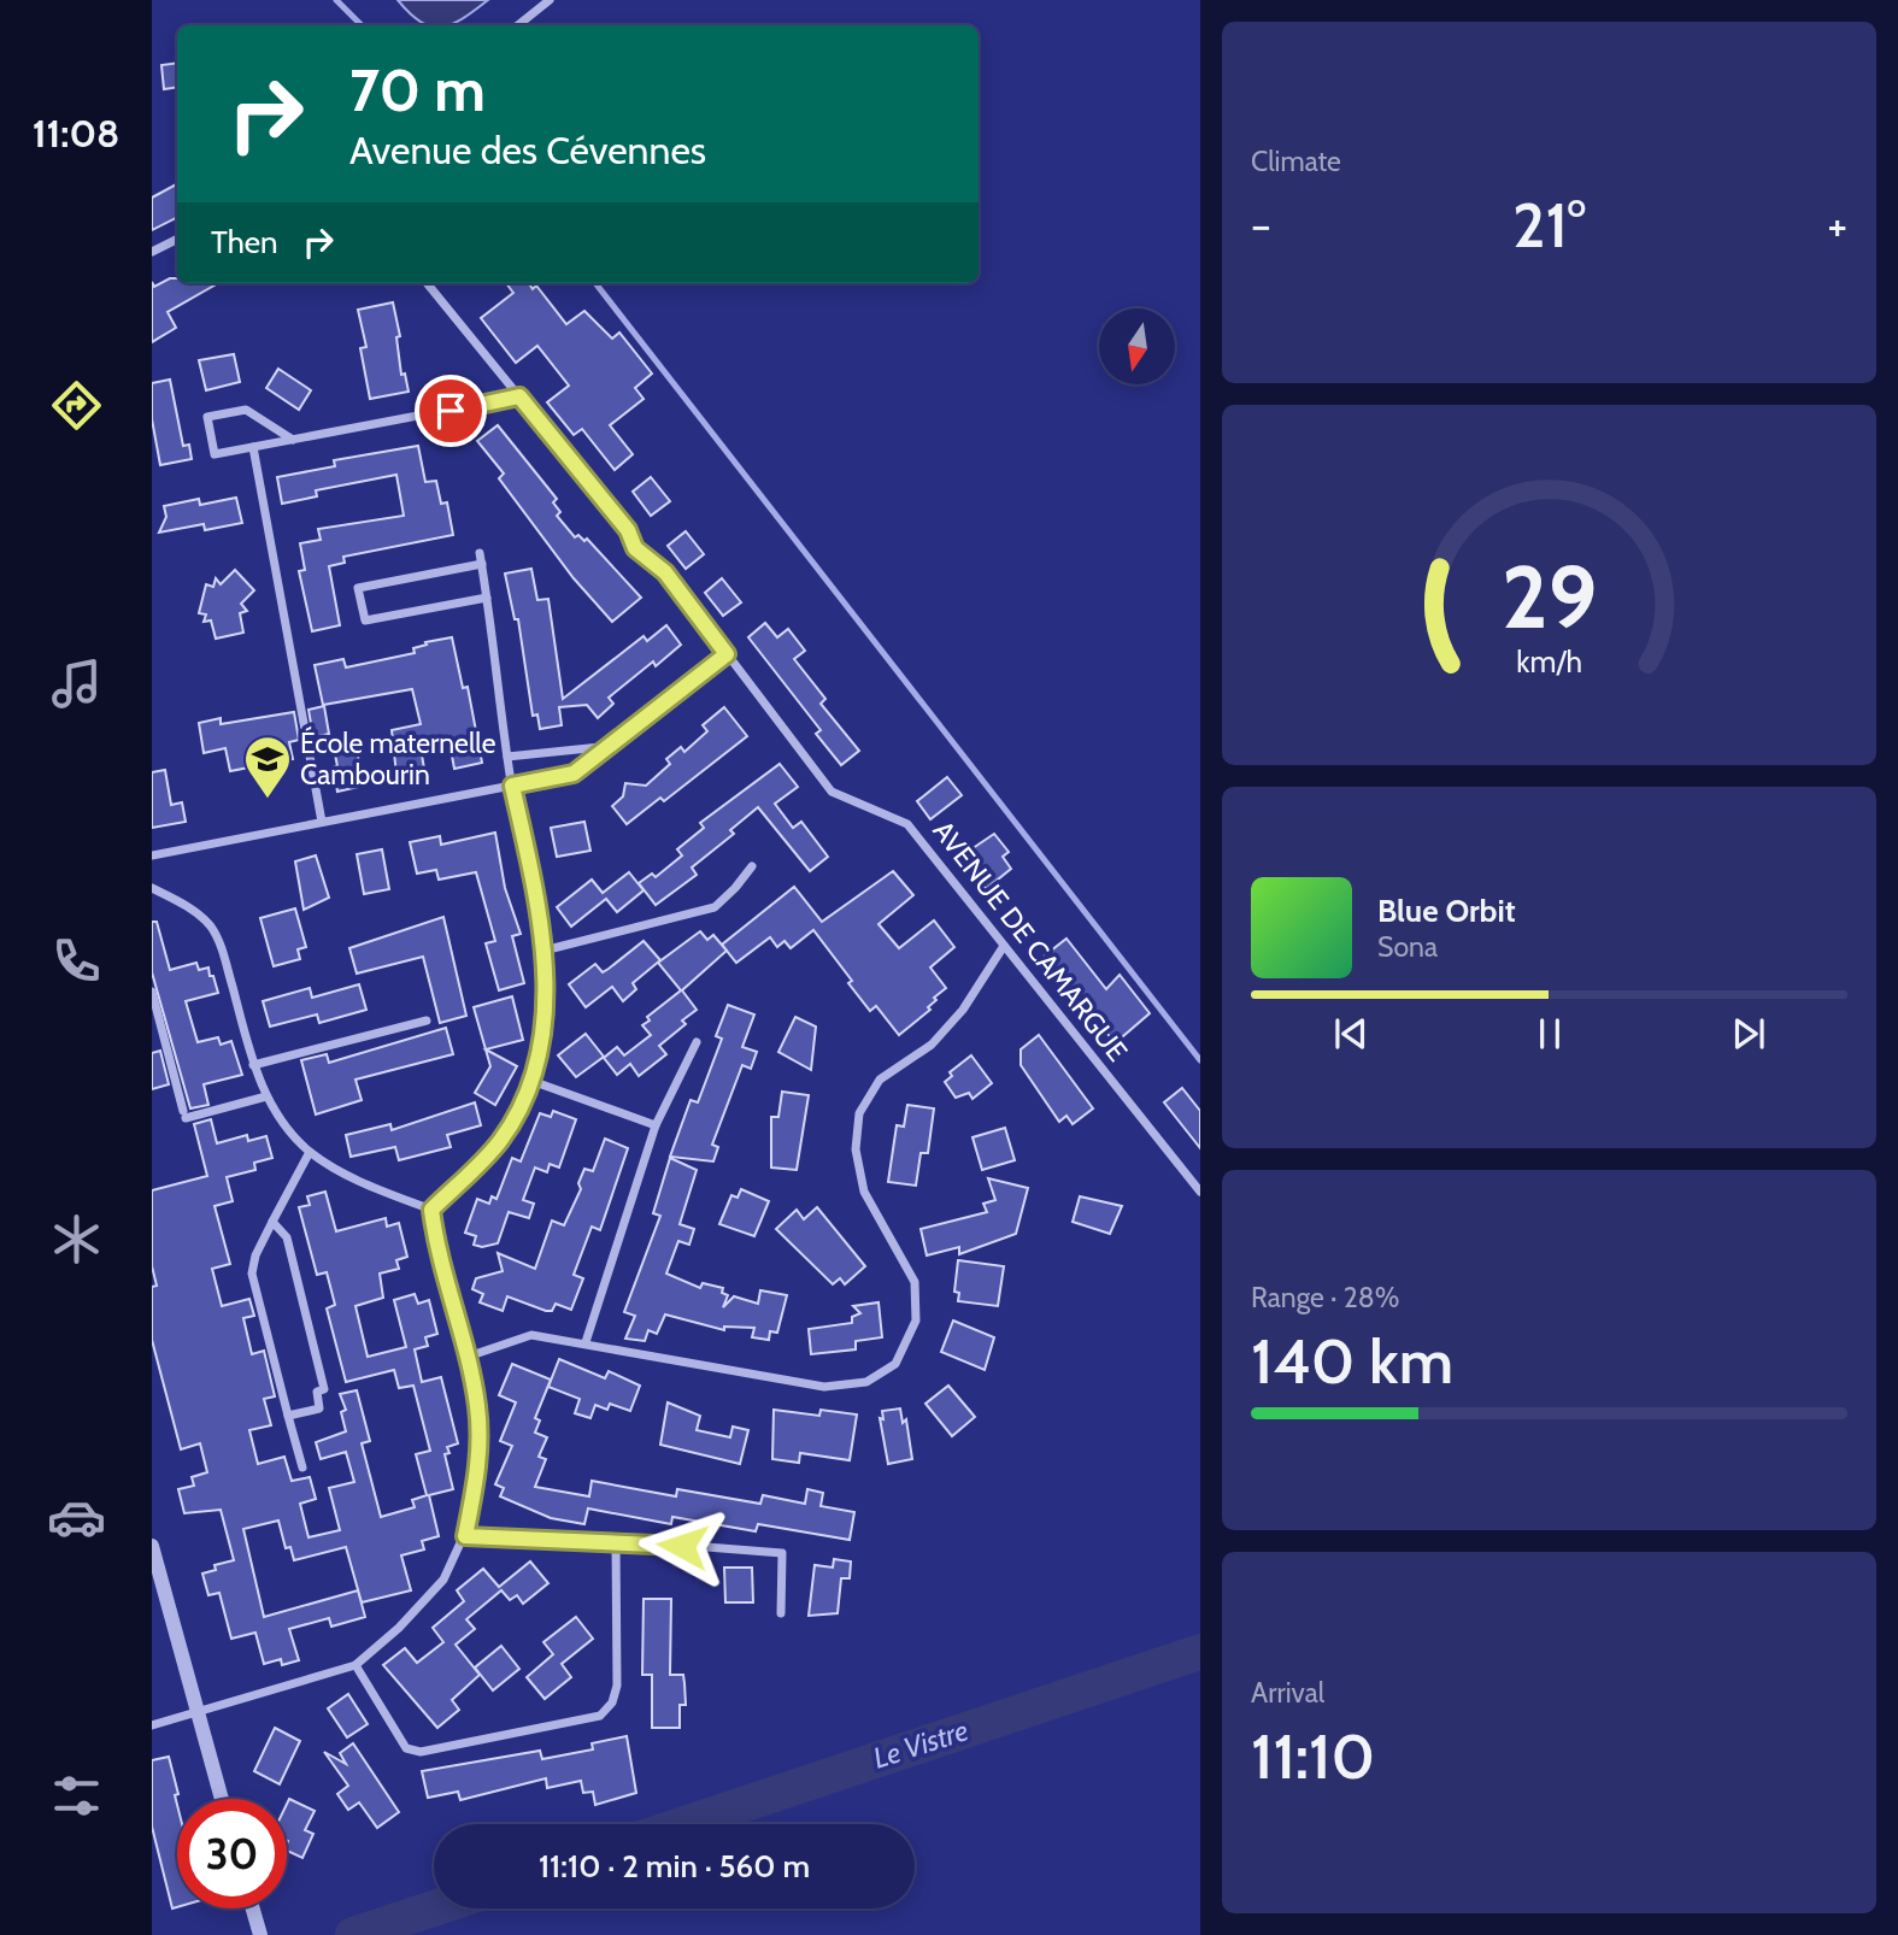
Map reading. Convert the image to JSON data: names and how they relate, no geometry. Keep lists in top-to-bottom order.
{
  "streets": {
    "street": ["AVENUE DE CAMARGUE"]
  },
  "water": ["Le Vistre"],
  "places": {
    "school or university": ["École maternelle Cambourin"]
  },
  "north": "bottom",
  "page": {
    "tabs": "11:08",
    "tile": [
      "Climate",
      ["Range · 28%", "140 km"],
      ["Arrival", "11:10"]
    ],
    "turn": ["70 m", "Avenue des Cévennes"],
    "heat": ["−", "21°", "+"],
    "then": "Then",
    "song": ["Blue Orbit", "Sona"],
    "limit": "30",
    "trip": "11:10 · 2 min · 560 m",
    "gauge": ["29", "km/h"]
  }
}
